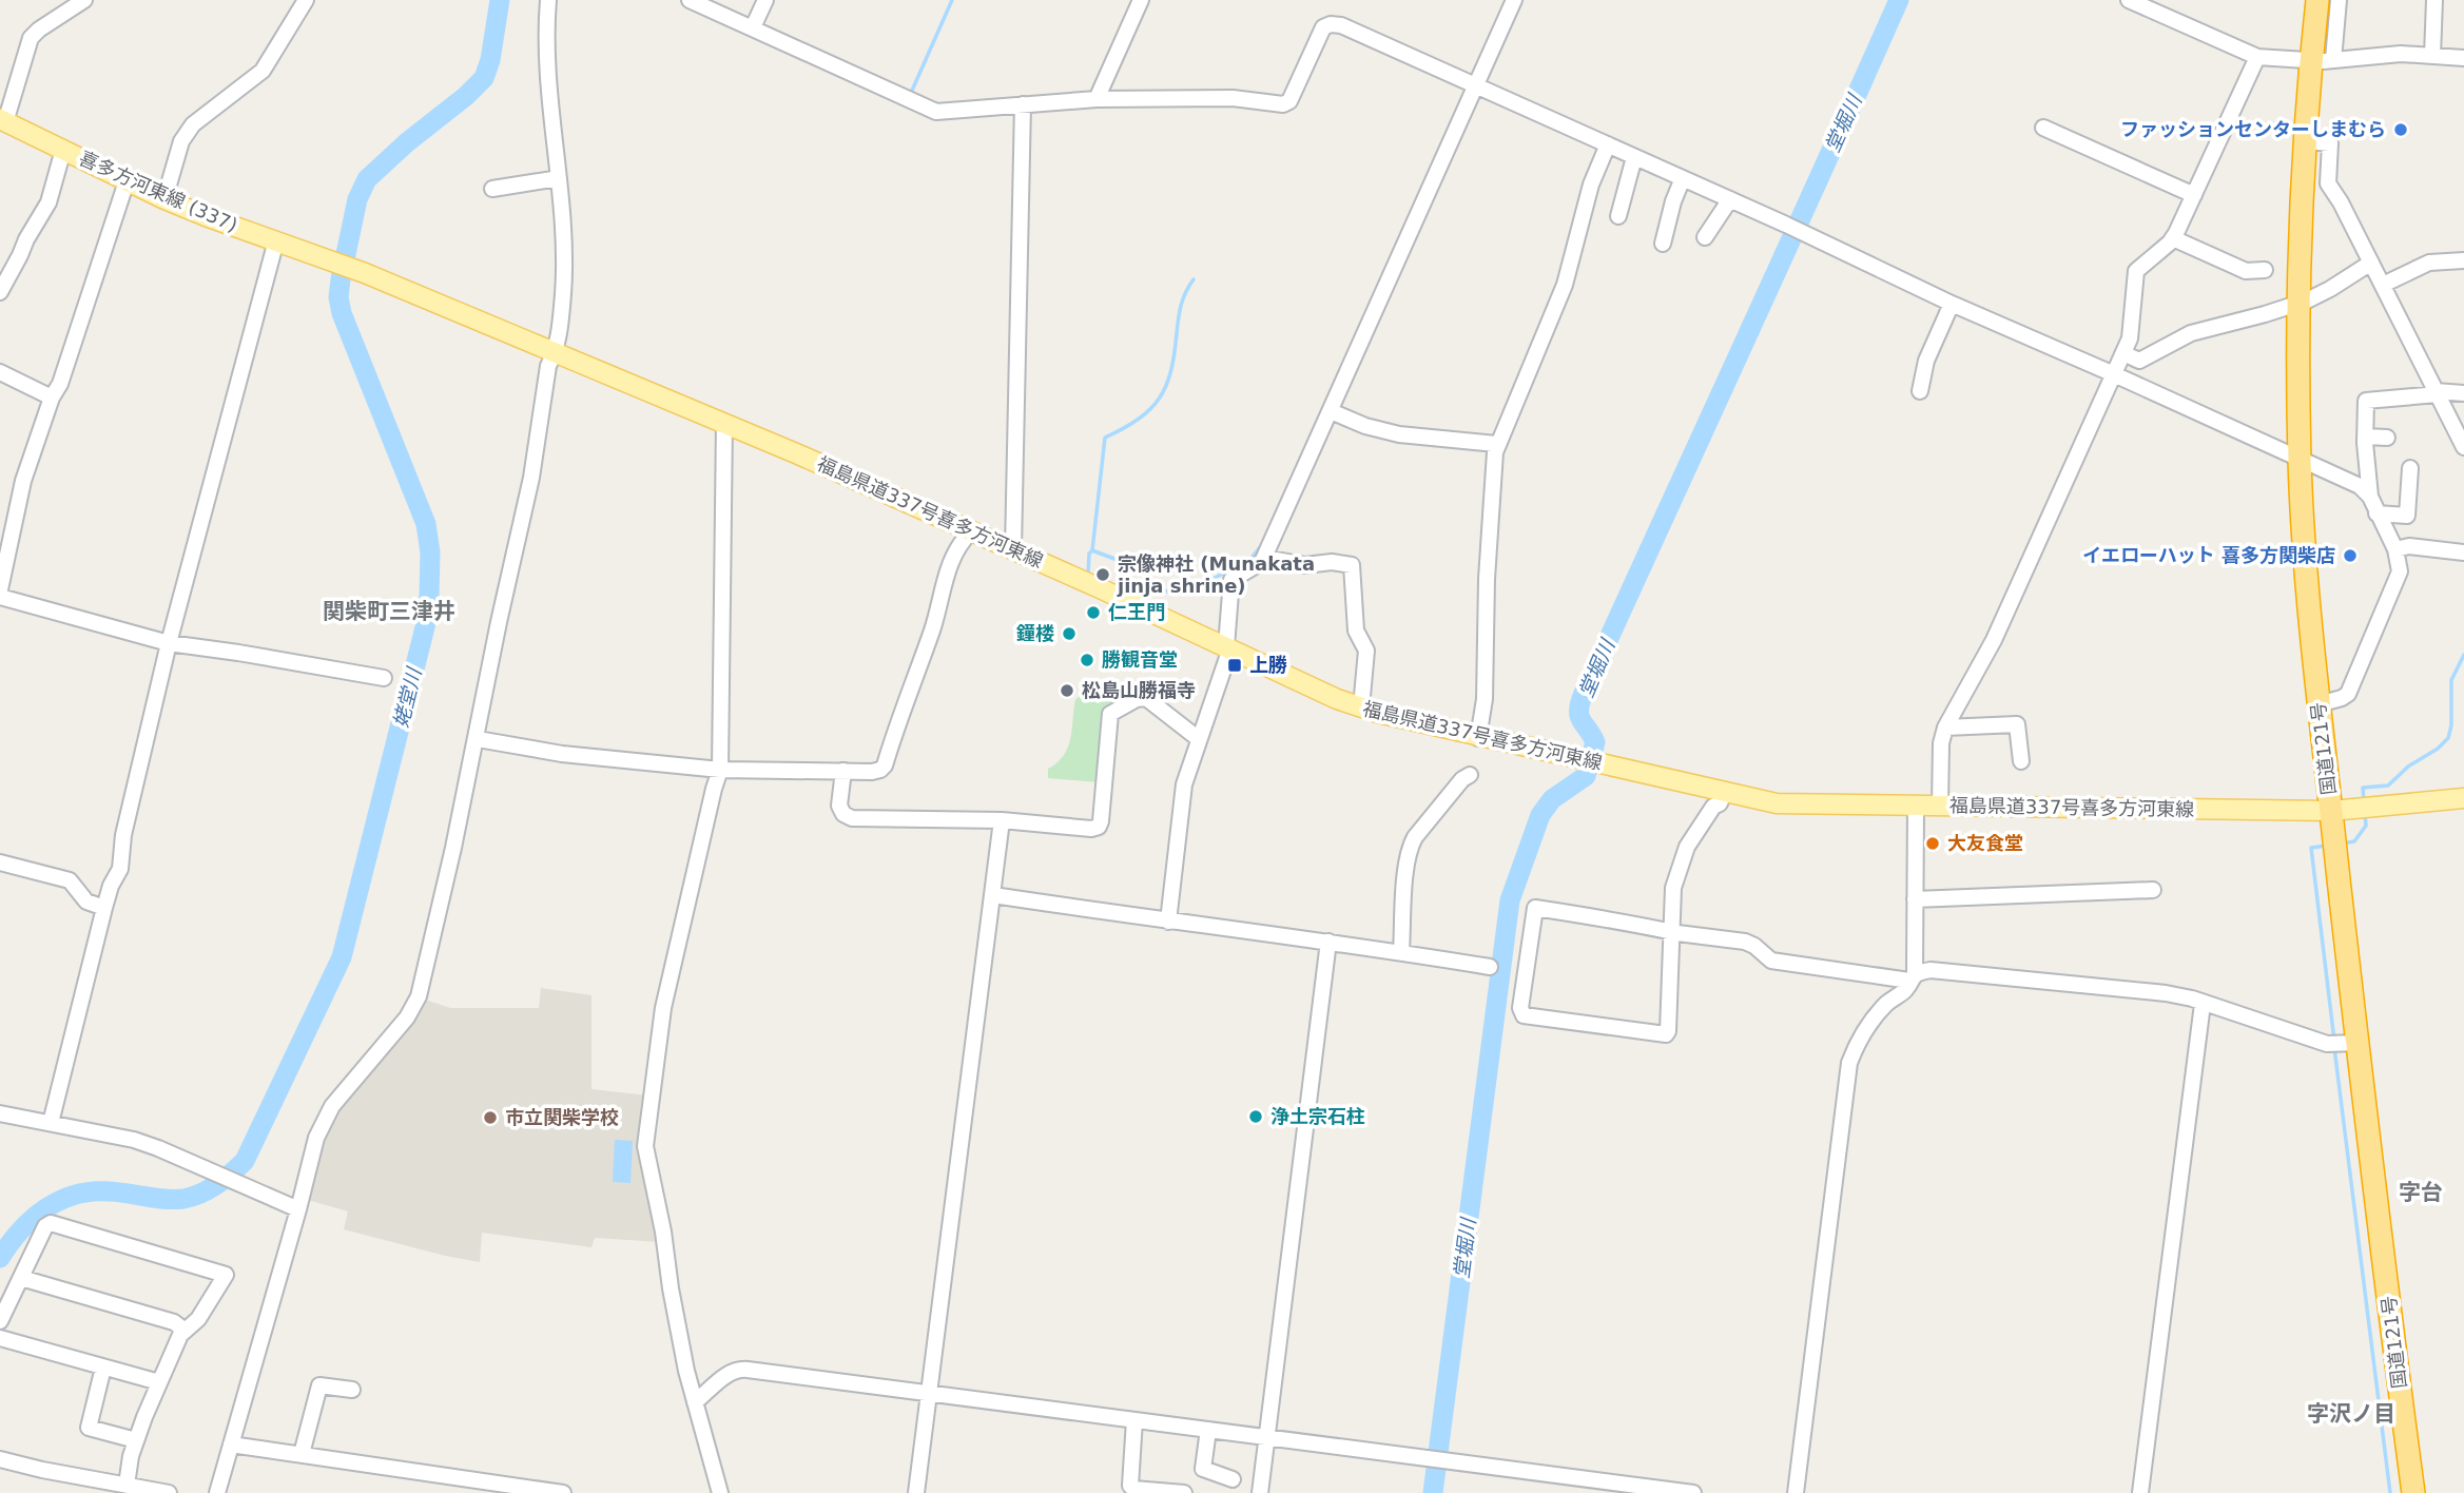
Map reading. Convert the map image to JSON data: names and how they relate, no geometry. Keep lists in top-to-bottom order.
{
  "streets": {
    "highway": ["国道121号"],
    "main road": ["喜多方河東線 (337)", "福島県道337号喜多方河東線"]
  },
  "crossings": [
    ["喜多方河東線 (337)", "福島県道337号喜多方河東線"],
    ["福島県道337号喜多方河東線", "国道121号"]
  ],
  "districts": ["関柴町三津井", "字台", "字沢ノ目"],
  "water": ["堂堀川", "姥堂川"],
  "places": {
    "other": [
      "ファッションセンターしまむら",
      "イエローハット 喜多方関柴店",
      "宗像神社 (Munakata jinja shrine)",
      "仁王門",
      "鐘楼",
      "勝観音堂",
      "松島山勝福寺",
      "大友食堂",
      "浄土宗石柱",
      "市立関柴学校"
    ],
    "transit": ["上勝"]
  }
}
